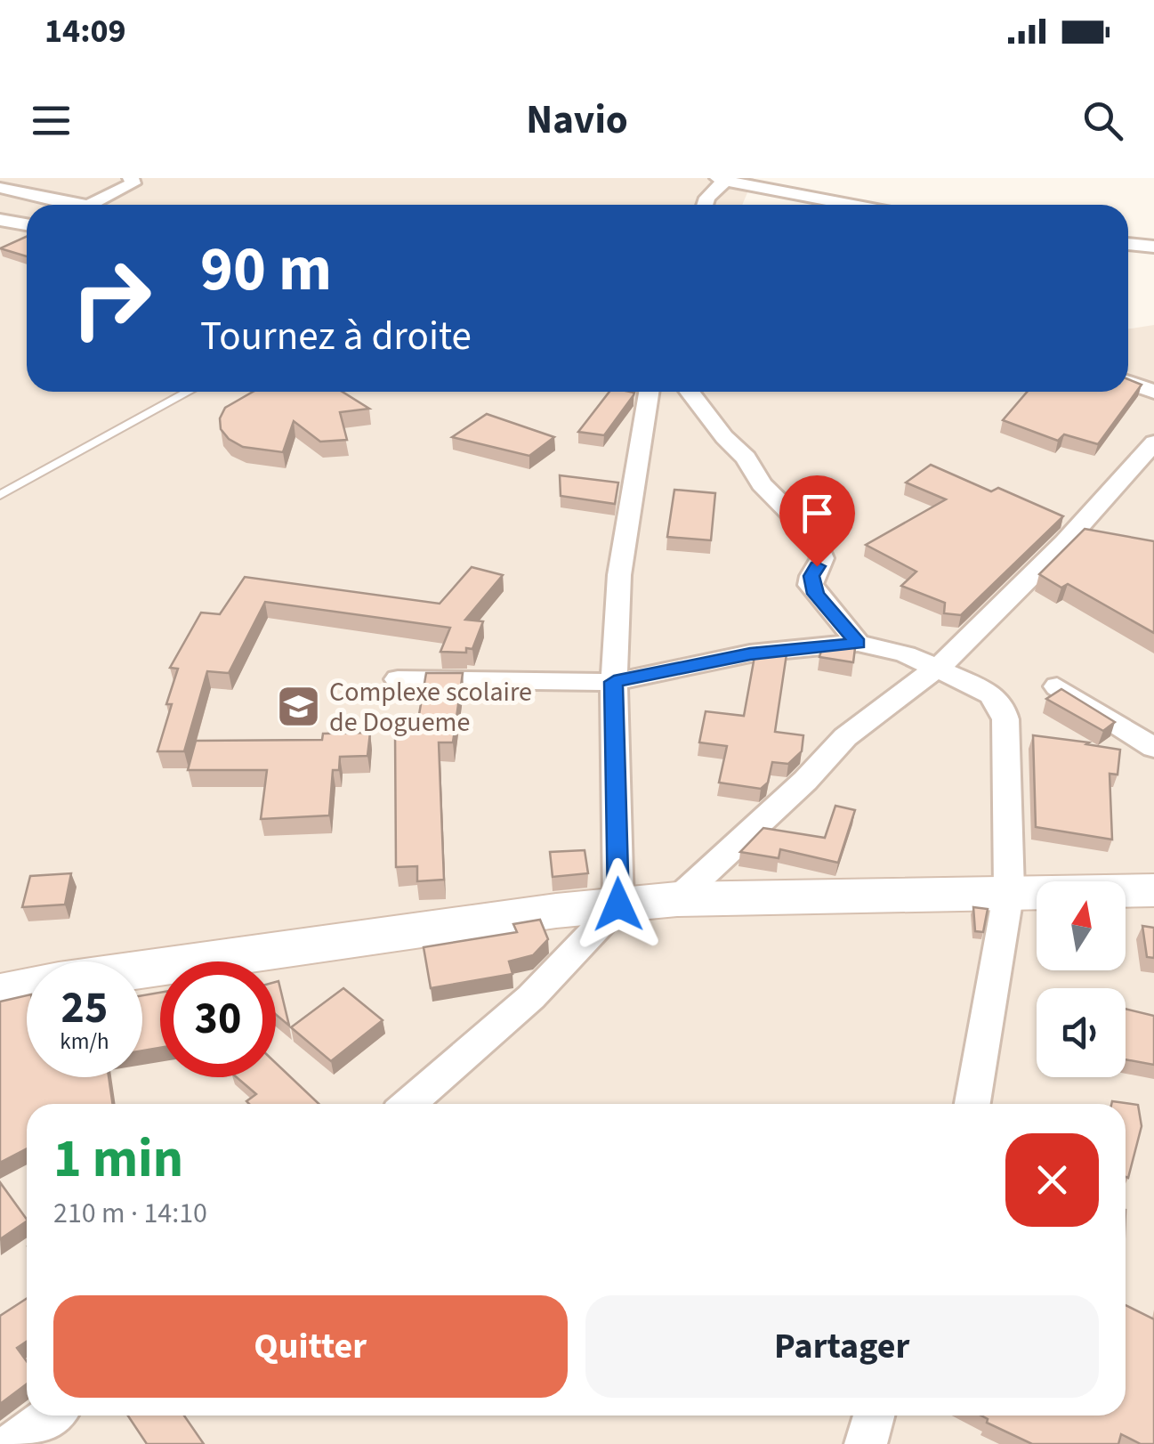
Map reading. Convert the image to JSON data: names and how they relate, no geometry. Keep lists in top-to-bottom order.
{
  "places": {
    "school or university": ["Complexe scolaire de Dogueme"]
  },
  "north": "top",
  "page": {
    "status": "14:09",
    "header": "Navio",
    "turn": ["90 m", "Tournez à droite"],
    "speed": "25 km/h",
    "limit": "30",
    "heading": ["1 min", "210 m · 14:10"],
    "buttons": ["Quitter", "Partager"]
  }
}
